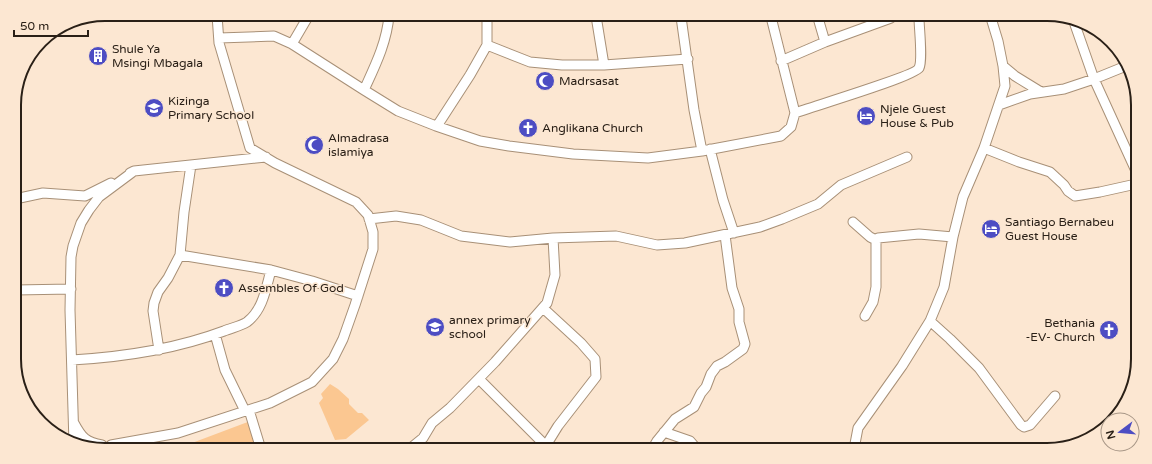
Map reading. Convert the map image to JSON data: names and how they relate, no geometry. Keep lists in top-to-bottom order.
{
  "places": {
    "building": ["Shule Ya Msingi Mbagala"],
    "mosque": ["Madrsasat", "Almadrasa islamiya"],
    "school or university": ["Kizinga Primary School", "annex primary school"],
    "hotel": ["Njele Guest House & Pub", "Santiago Bernabeu Guest House"],
    "church": ["Anglikana Church", "Assembles Of God", "Bethania -EV- Church"]
  },
  "scale_bar": "50 m",
  "north": "left"
}
